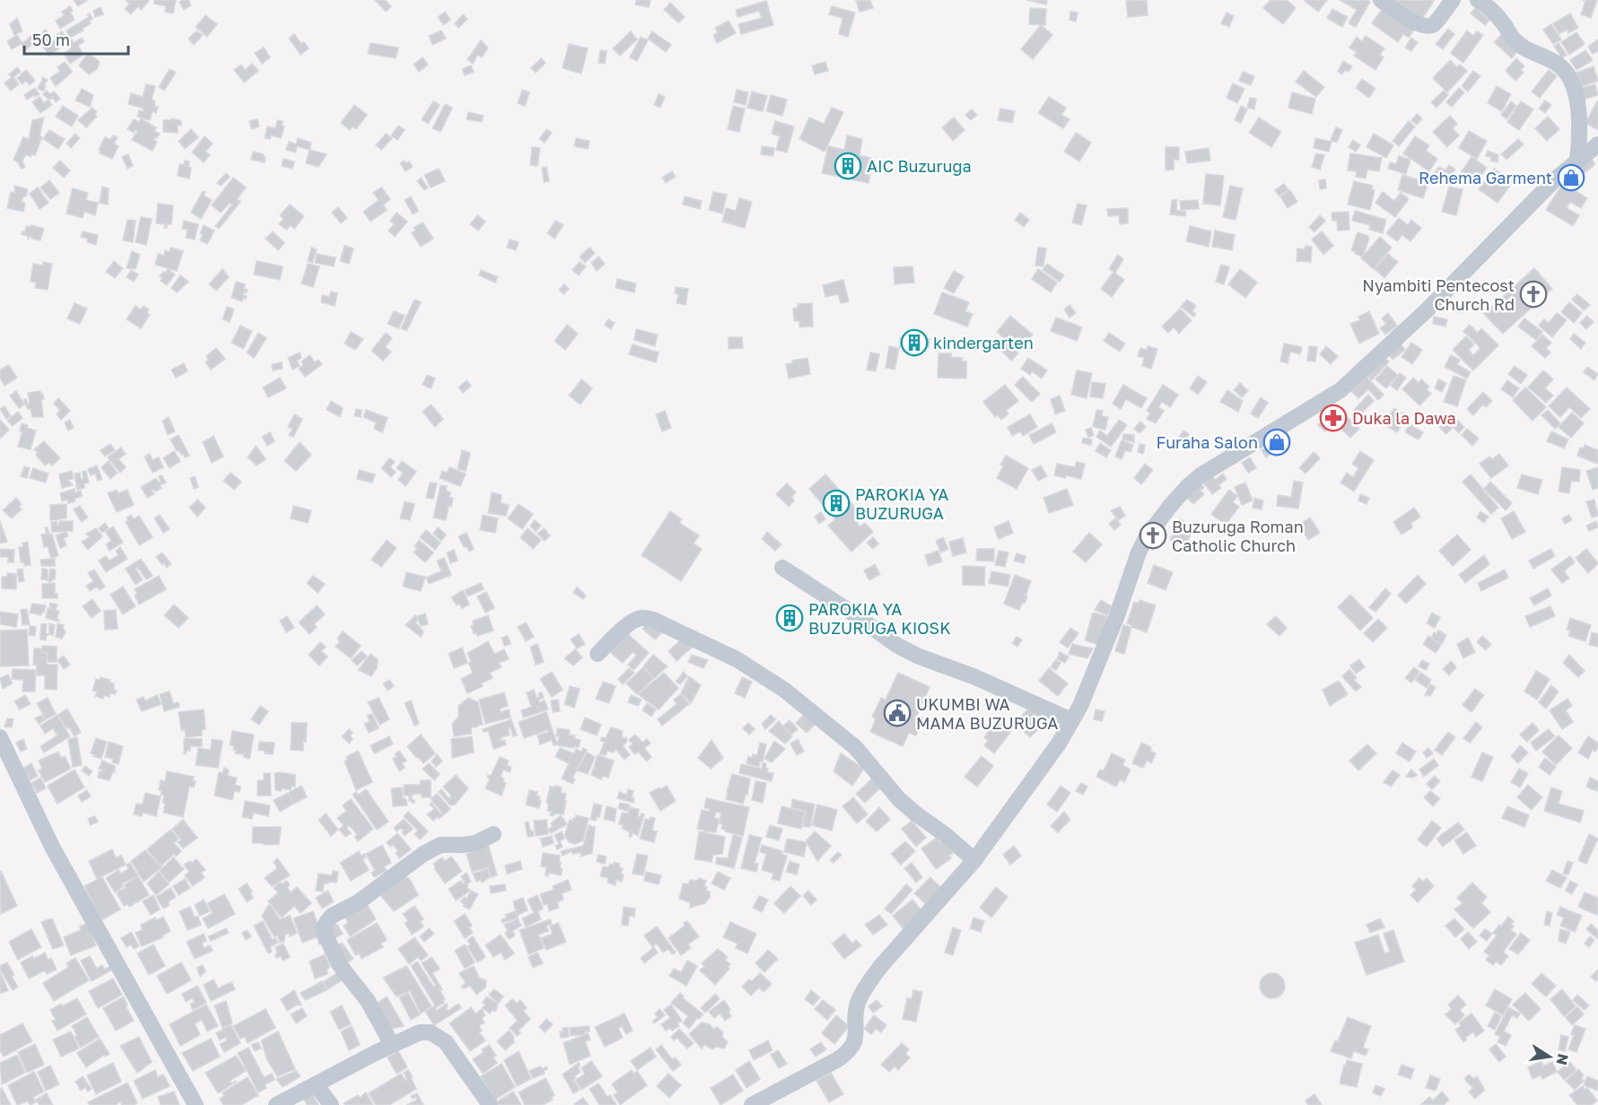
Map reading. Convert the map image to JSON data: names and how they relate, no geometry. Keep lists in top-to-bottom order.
{
  "places": {
    "building": [
      "AIC Buzuruga",
      "kindergarten",
      "PAROKIA YA BUZURUGA",
      "PAROKIA YA BUZURUGA KIOSK"
    ],
    "shop": ["Rehema Garment", "Furaha Salon"],
    "church": ["Nyambiti Pentecost Church Rd", "Buzuruga Roman Catholic Church"],
    "pharmacy": ["Duka la Dawa"],
    "public building": ["UKUMBI WA MAMA BUZURUGA"]
  },
  "scale_bar": "50 m",
  "north": "right"
}
